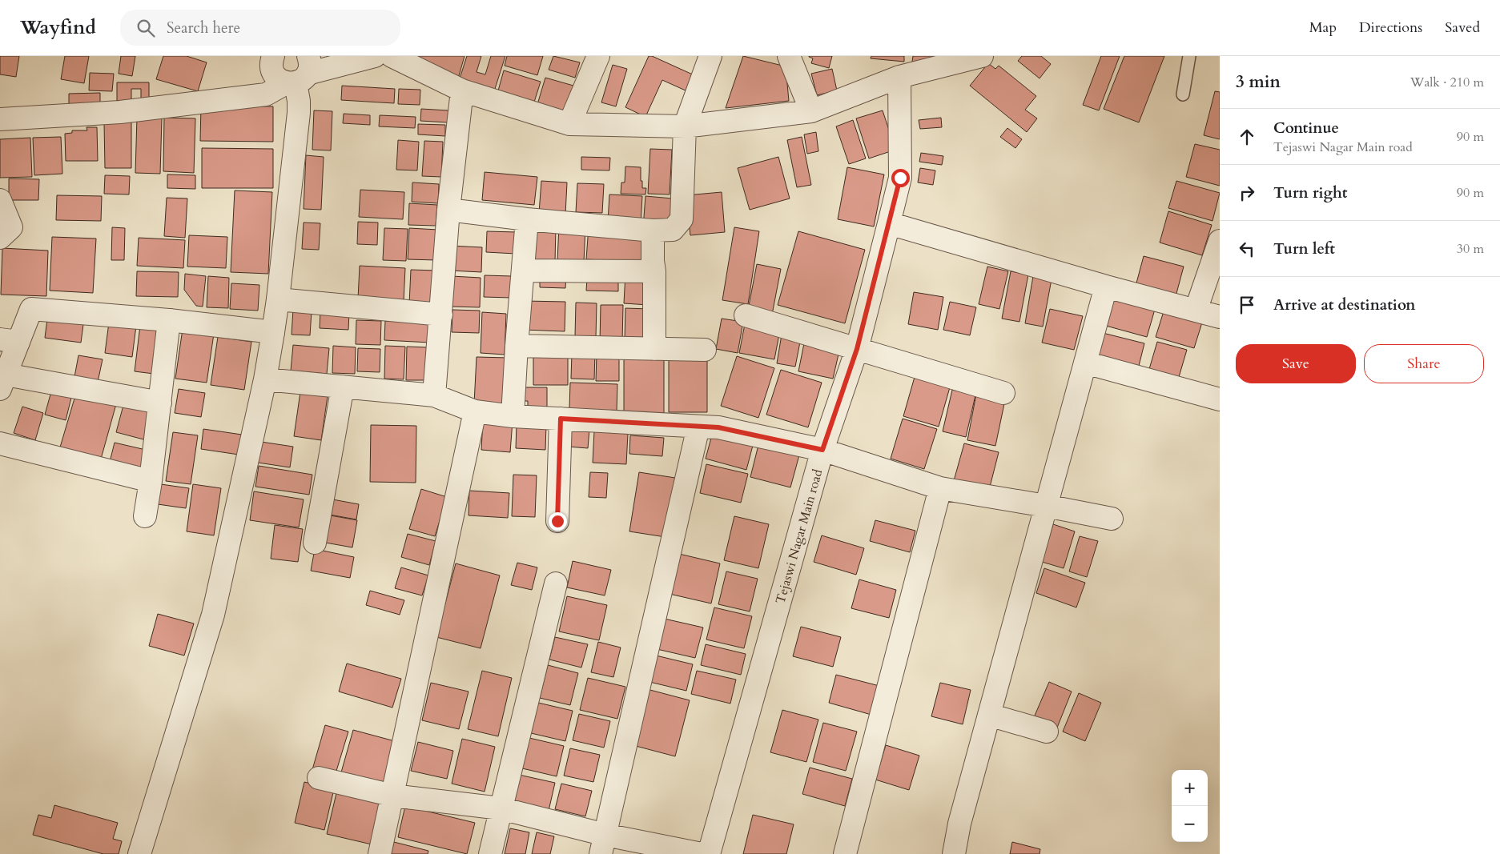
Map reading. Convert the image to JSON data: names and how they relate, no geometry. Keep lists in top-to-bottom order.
{
  "streets": {
    "street": ["Tejaswi Nagar Main road"]
  },
  "page": {
    "header": "Wayfind",
    "search": "Search here",
    "nav": ["Map", "Directions", "Saved"],
    "heading": ["3 min", "Walk · 210 m"],
    "list": [
      ["Continue", "Tejaswi Nagar Main road", "90 m"],
      ["Turn right", "90 m"],
      ["Turn left", "30 m"],
      "Arrive at destination"
    ],
    "buttons": ["Save", "Share"],
    "map_buttons": ["+", "−"]
  }
}
